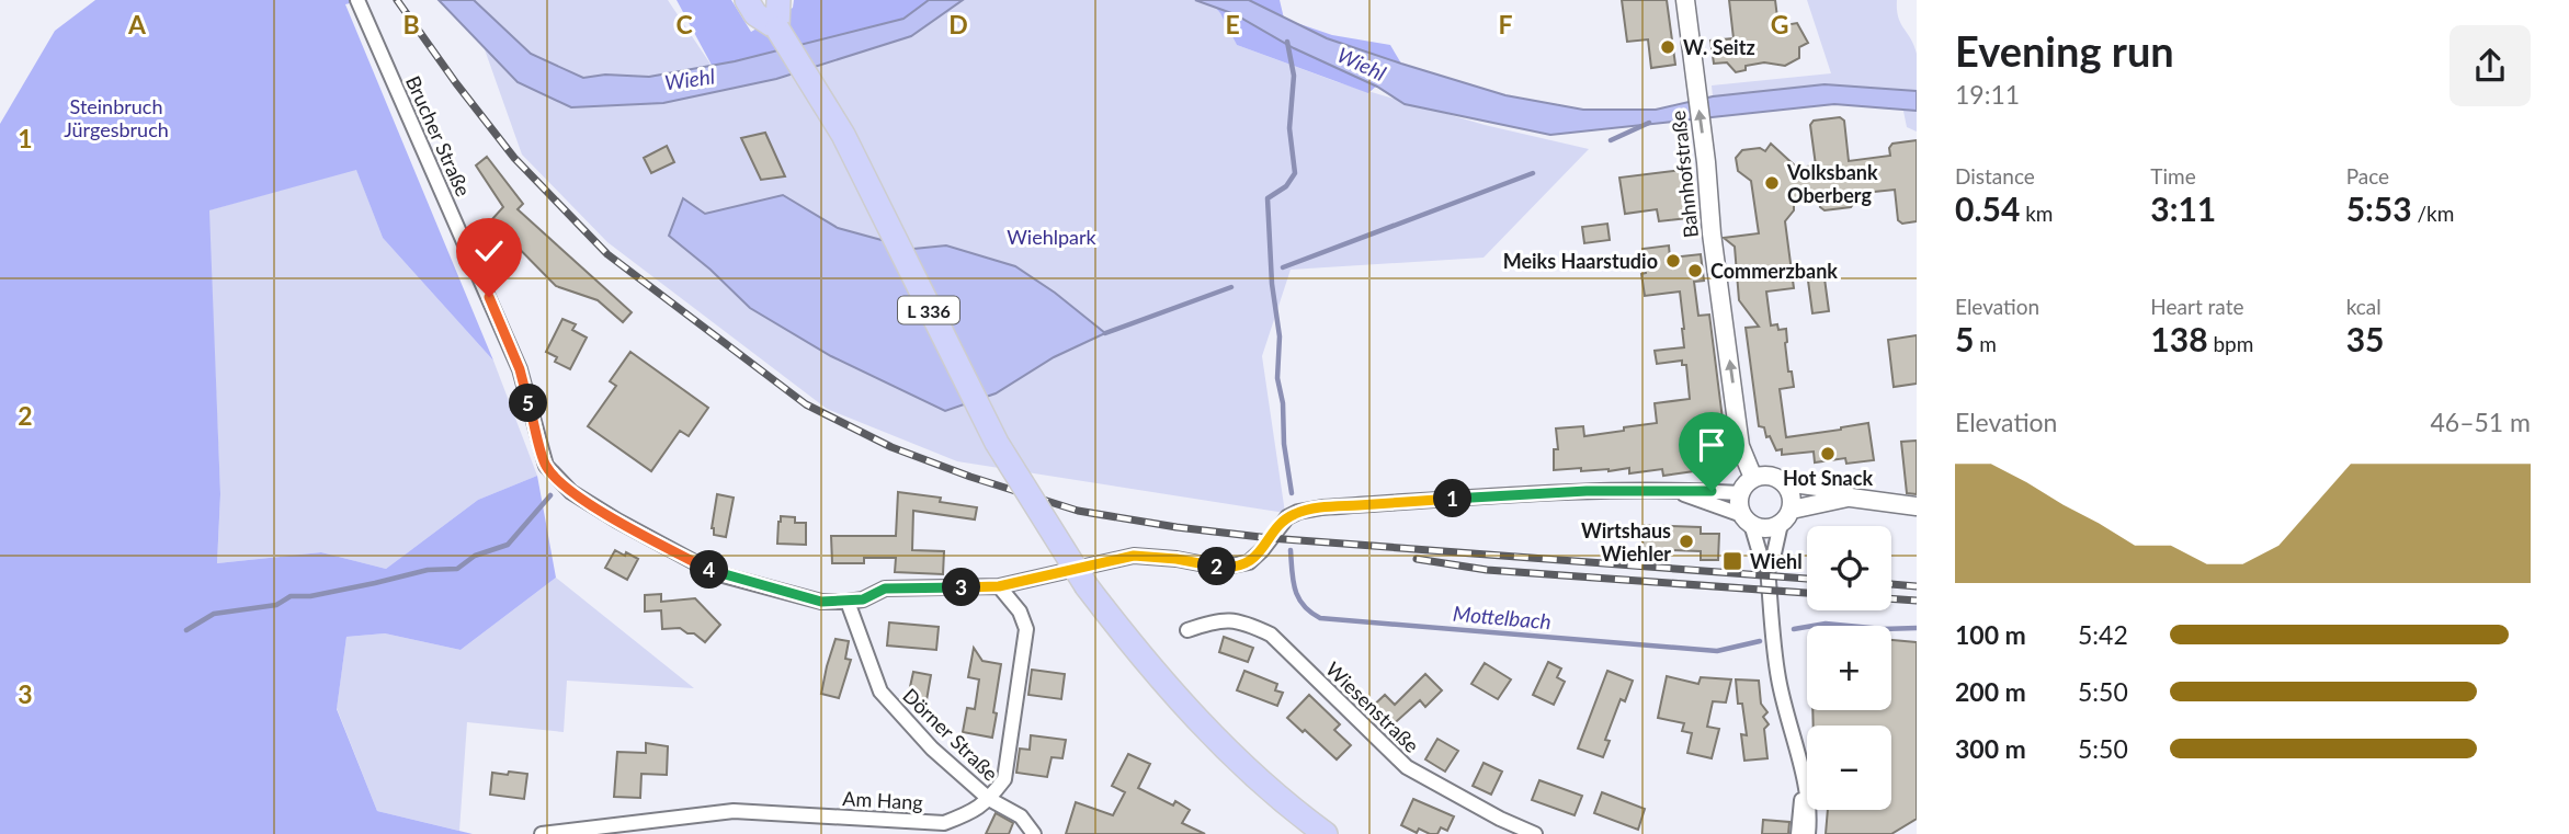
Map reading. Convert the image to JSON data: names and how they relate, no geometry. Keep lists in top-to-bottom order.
{
  "streets": {
    "main road": ["L 336"],
    "street": [
      "Brucher Straße",
      "Bahnhofstraße",
      "Wiesenstraße",
      "Dörner Straße",
      "Am Hang"
    ]
  },
  "crossings": [
    ["Brucher Straße", "Bahnhofstraße"],
    ["Brucher Straße", "Dörner Straße"],
    ["Dörner Straße", "Am Hang"]
  ],
  "one_way": ["Bahnhofstraße"],
  "water": ["Wiehl", "Mottelbach"],
  "parks": ["Steinbruch Jürgesbruch", "Wiehlpark"],
  "places": {
    "other": [
      "W. Seitz",
      "Volksbank Oberberg",
      "Meiks Haarstudio",
      "Commerzbank",
      "Hot Snack",
      "Wirtshaus Wiehler"
    ],
    "transit": ["Wiehl"]
  },
  "page": {
    "heading": ["Evening run", "19:11"],
    "stats": [
      ["Distance", "0.54 km"],
      ["Time", "3:11"],
      ["Pace", "5:53 /km"],
      ["Elevation", "5 m"],
      ["Heart rate", "138 bpm"],
      ["kcal", "35"]
    ],
    "pins": [
      "5",
      "1",
      "2",
      "4",
      "3"
    ],
    "chart": ["Elevation", "46–51 m"],
    "map_buttons": ["+", "−"],
    "list": [
      {
        "name": "100 m",
        "note": "5:42"
      },
      {
        "name": "200 m",
        "note": "5:50"
      },
      {
        "name": "300 m",
        "note": "5:50"
      }
    ]
  },
  "grid": {
    "columns": [
      "A",
      "B",
      "C",
      "D",
      "E",
      "F",
      "G"
    ],
    "rows": ["1", "2", "3"]
  }
}
